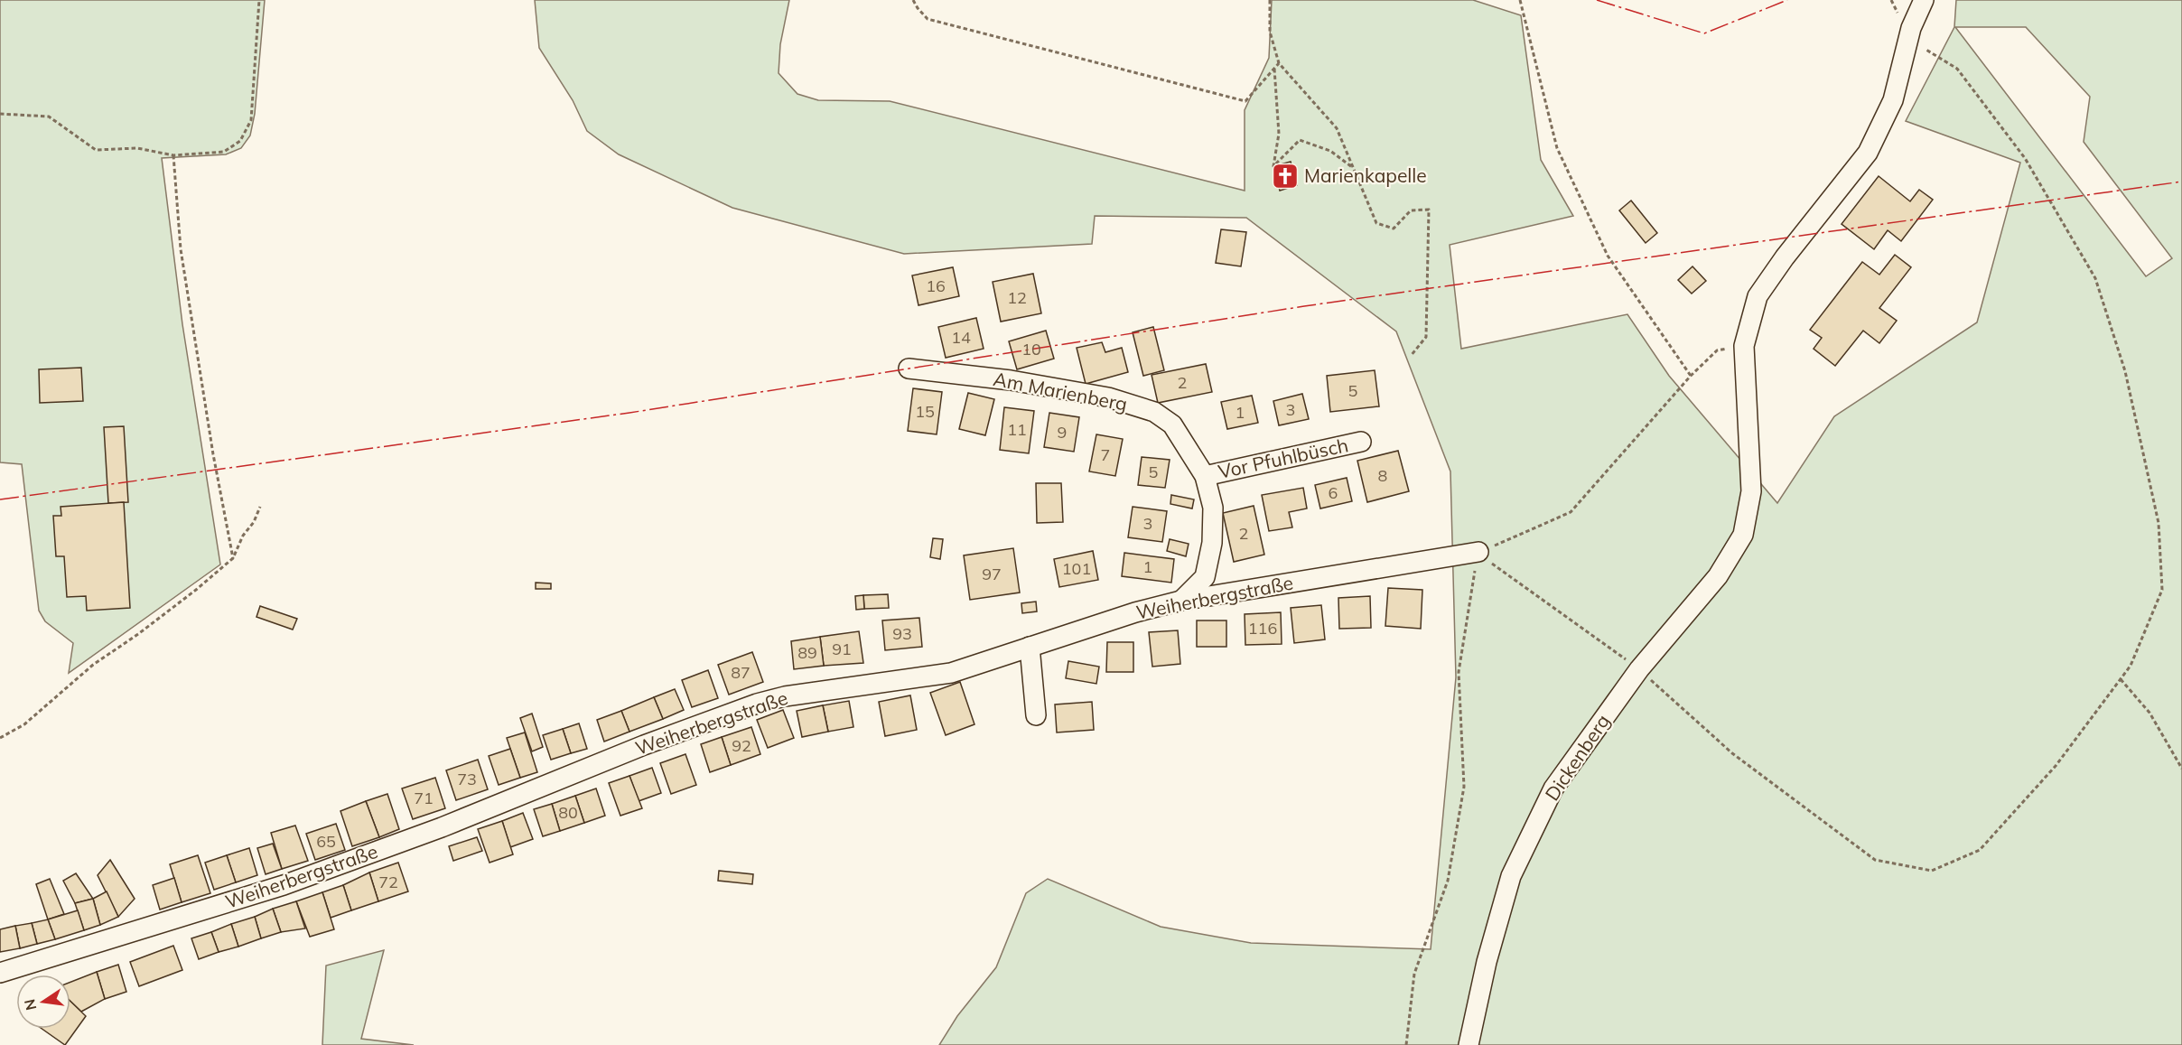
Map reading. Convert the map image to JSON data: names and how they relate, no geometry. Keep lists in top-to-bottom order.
{
  "streets": {
    "street": [
      "Am Marienberg",
      "Vor Pfuhlbüsch",
      "Weiherbergstraße",
      "Dickenberg"
    ]
  },
  "crossings": [
    ["Am Marienberg", "Vor Pfuhlbüsch"],
    ["Am Marienberg", "Weiherbergstraße"]
  ],
  "places": {
    "church": ["Marienkapelle"]
  },
  "house_numbers": [
    "16",
    "12",
    "14",
    "10",
    "2",
    "5",
    "3",
    "15",
    "1",
    "11",
    "9",
    "7",
    "5",
    "8",
    "6",
    "3",
    "2",
    "1",
    "101",
    "97",
    "116",
    "93",
    "91",
    "89",
    "87",
    "92",
    "73",
    "71",
    "80",
    "65",
    "72"
  ],
  "north": "left"
}
